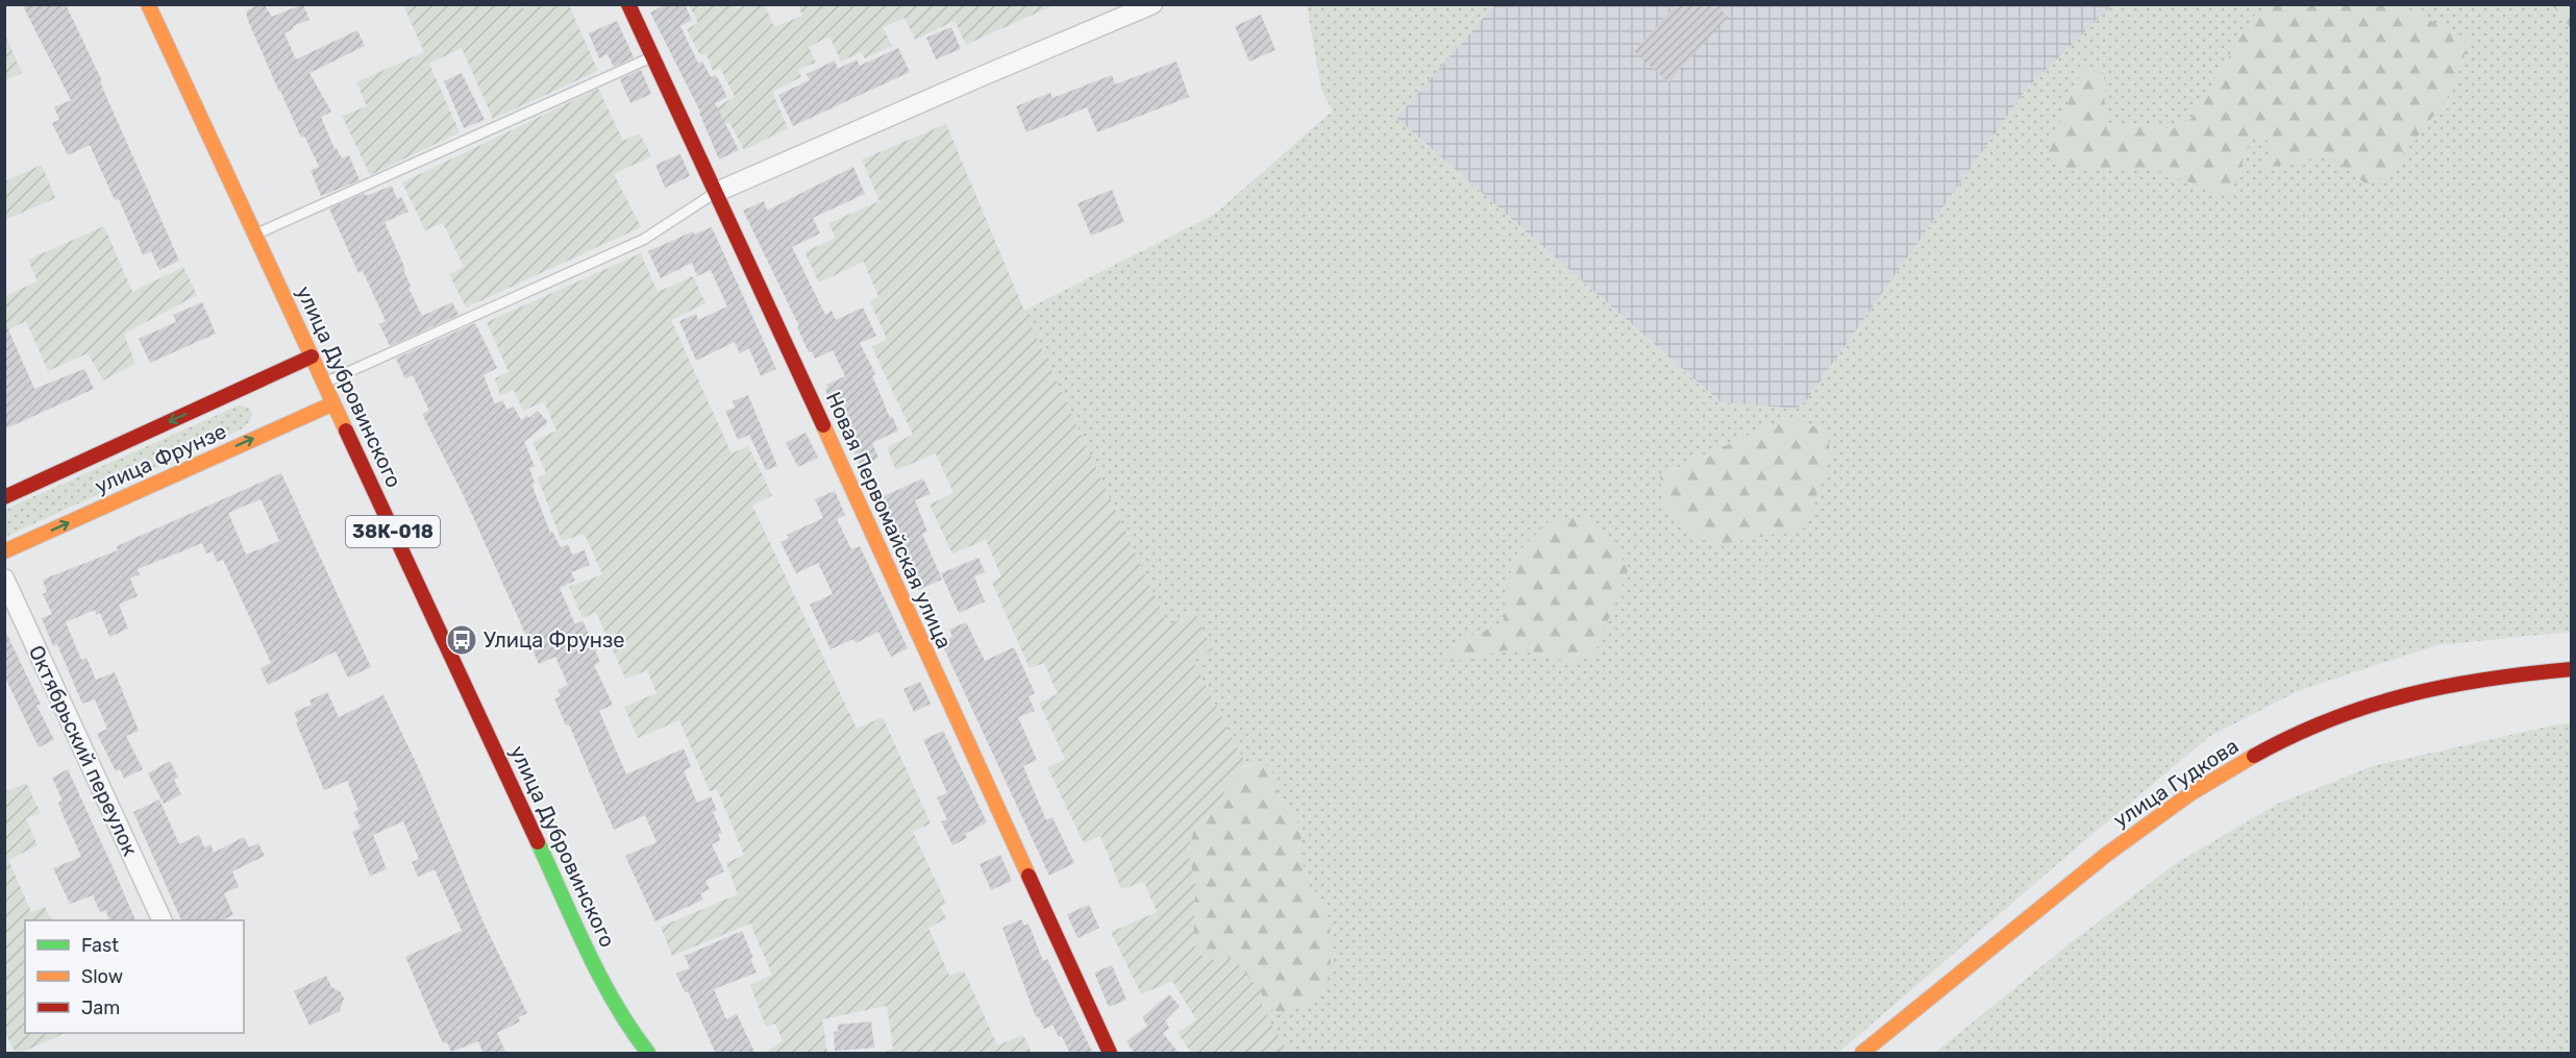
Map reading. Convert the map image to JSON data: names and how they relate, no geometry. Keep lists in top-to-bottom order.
{
  "streets": {
    "main road": [
      "улица Дубровинского",
      "улица Фрунзе",
      "Новая Первомайская улица",
      "38К-018",
      "улица Гудкова"
    ],
    "street": ["Октябрьский переулок"]
  },
  "crossings": [
    ["улица Дубровинского", "улица Фрунзе"]
  ],
  "places": {
    "bus stop": ["Улица Фрунзе"]
  },
  "legend": ["Fast", "Slow", "Jam"]
}
